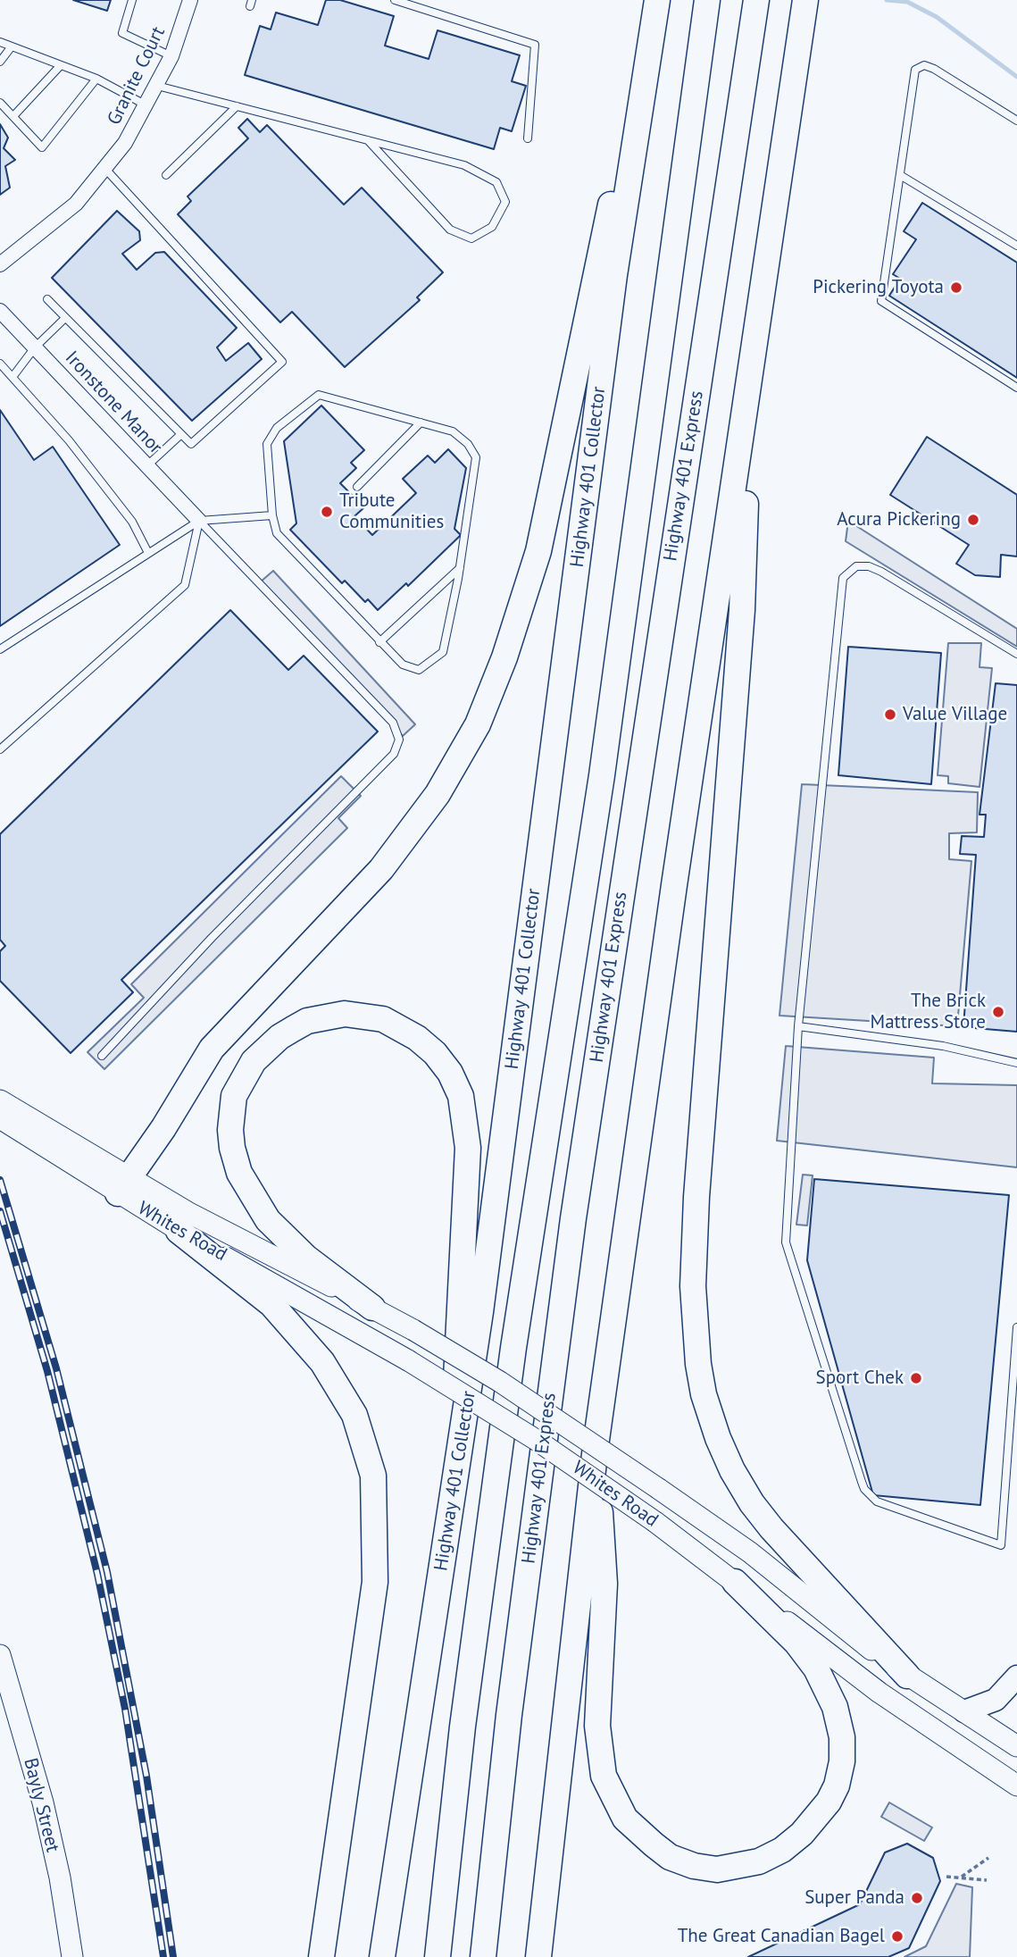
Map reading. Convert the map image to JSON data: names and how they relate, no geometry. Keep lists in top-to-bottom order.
{
  "streets": {
    "highway": ["Highway 401 Express", "Highway 401 Collector"],
    "main road": ["Whites Road", "Bayly Street"],
    "street": ["Granite Court", "Ironstone Manor"]
  },
  "places": [
    "Pickering Toyota",
    "Tribute Communities",
    "Acura Pickering",
    "Value Village",
    "The Brick Mattress Store",
    "Sport Chek",
    "Super Panda",
    "The Great Canadian Bagel"
  ]
}
